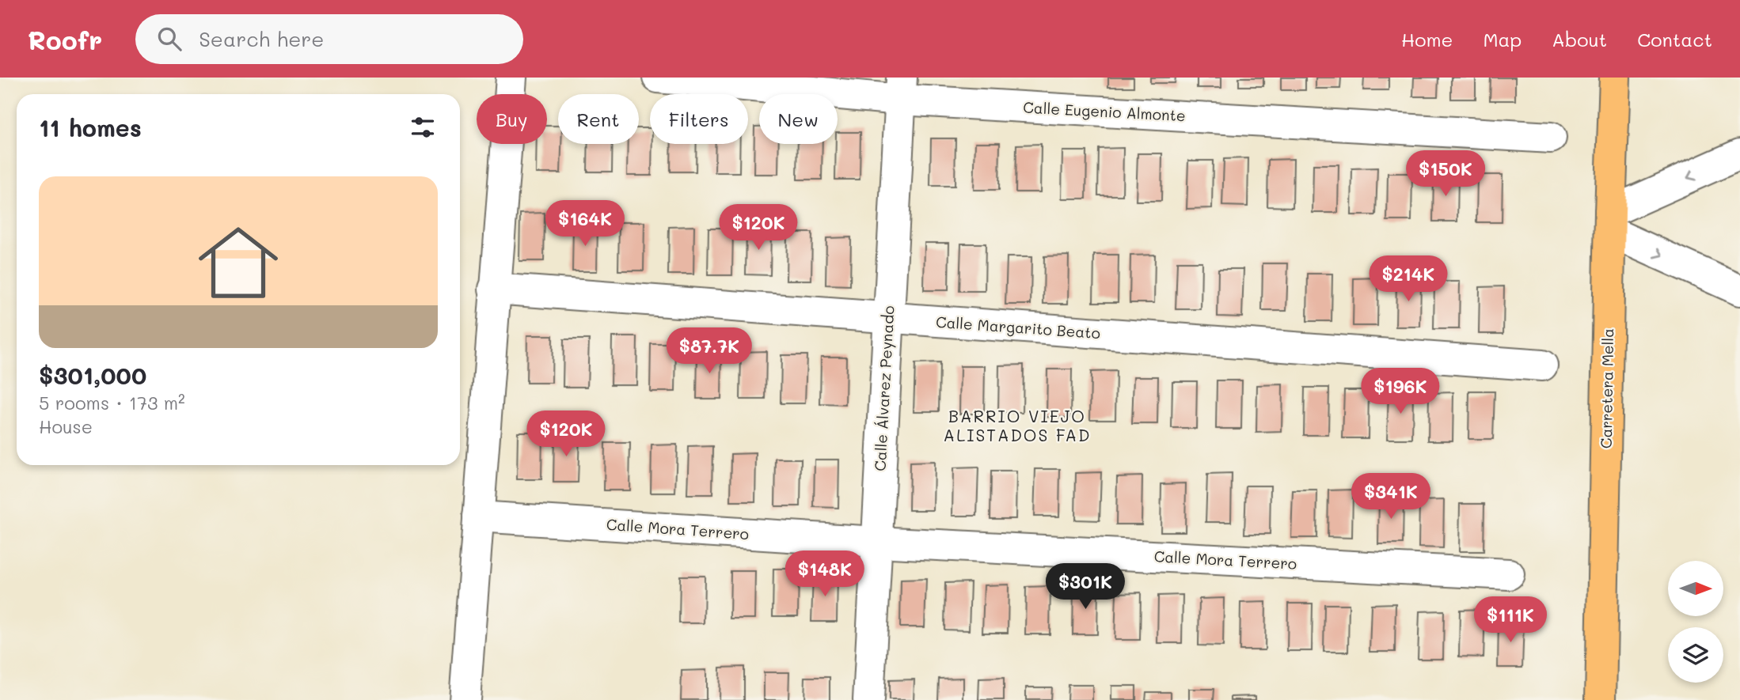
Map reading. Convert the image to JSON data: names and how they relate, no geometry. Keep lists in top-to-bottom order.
{
  "streets": {
    "main road": ["Carretera Mella"],
    "lane": [
      "Calle Eugenio Almonte",
      "Calle Margarito Beato",
      "Calle Álvarez Peynado",
      "Calle Mora Terrero"
    ]
  },
  "crossings": [
    ["Calle Eugenio Almonte", "Calle Álvarez Peynado"],
    ["Calle Margarito Beato", "Calle Álvarez Peynado"],
    ["Calle Álvarez Peynado", "Calle Mora Terrero"]
  ],
  "districts": ["BARRIO VIEJO ALISTADOS FAD"],
  "north": "right",
  "page": {
    "header": "Roofr",
    "search": "Search here",
    "nav": [
      "Home",
      "Map",
      "About",
      "Contact"
    ],
    "chip": [
      "Buy",
      "Rent",
      "Filters",
      "New"
    ],
    "heading": "11 homes",
    "price": [
      "$150K",
      "$164K",
      "$120K",
      "$214K",
      "$87.7K",
      "$196K",
      "$120K",
      "$341K",
      "$148K",
      "$301K",
      "$111K"
    ],
    "list": [
      {
        "name": "$301,000",
        "note": "5 rooms · 173 m² · House"
      }
    ]
  }
}
